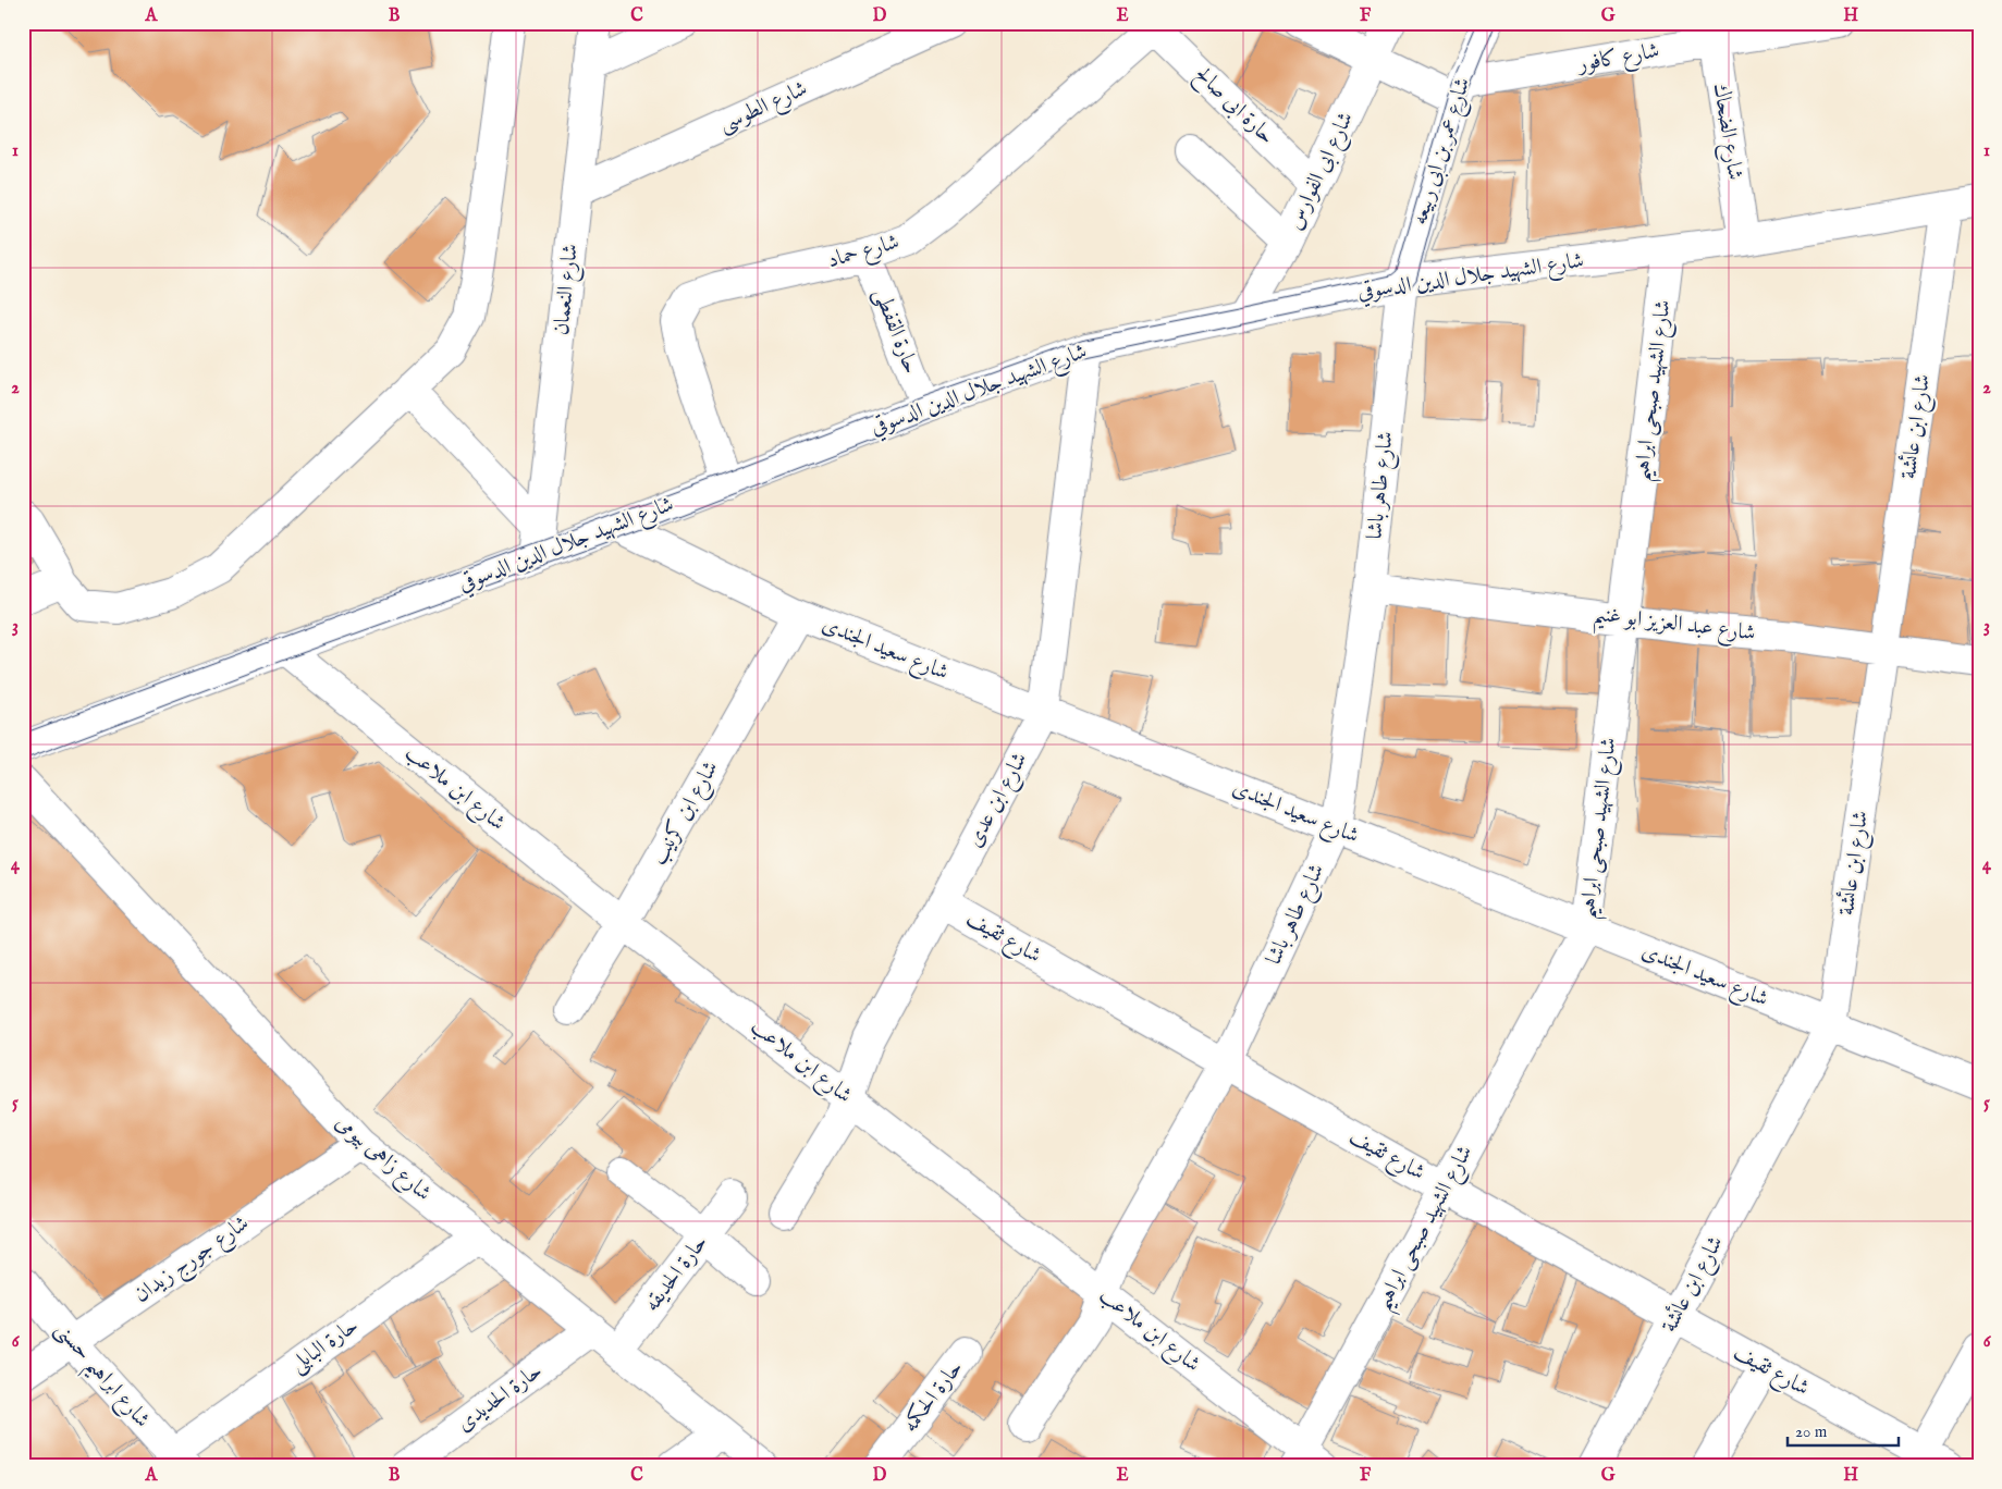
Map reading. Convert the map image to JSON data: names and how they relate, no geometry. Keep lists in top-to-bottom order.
{
  "streets": {
    "street": [
      "شارع كافور",
      "حارة ابى صالح",
      "شارع الطوسى",
      "شارع الضحاك",
      "شارع عمر بن ابى ربيعه",
      "شارع ابى الفوارس",
      "شارع حماد",
      "شارع الشهيد جلال الدين الدسوقي",
      "شارع النعمان",
      "حارة القفطى",
      "شارع الشهيد صبحى ابراهيم",
      "شارع ابن عائشة",
      "شارع طاهر باشا",
      "شارع عبد العزيز ابو غنيم",
      "شارع سعيد الجندى",
      "شارع ابن ملاعب",
      "شارع ابن عدى",
      "شارع ابن كرنيب",
      "شارع ثقيف",
      "شارع زاهى بيومى",
      "شارع جورج زيدان",
      "حارة الحديقه",
      "حارة البابلى",
      "شارع ابراهيم حسنى",
      "حارة الحكمه",
      "حارة الحديدى"
    ]
  },
  "crossings": [
    ["شارع كافور", "شارع الضحاك"],
    ["شارع كافور", "شارع عمر بن ابى ربيعه"],
    ["حارة ابى صالح", "شارع ابى الفوارس"],
    ["حارة ابى صالح", "شارع حماد"],
    ["شارع الطوسى", "شارع النعمان"],
    ["شارع الضحاك", "شارع الشهيد جلال الدين الدسوقي"],
    ["شارع عمر بن ابى ربيعه", "شارع الشهيد جلال الدين الدسوقي"],
    ["شارع عمر بن ابى ربيعه", "شارع طاهر باشا"],
    ["شارع ابى الفوارس", "شارع الشهيد جلال الدين الدسوقي"],
    ["شارع حماد", "شارع الشهيد جلال الدين الدسوقي"],
    ["شارع حماد", "حارة القفطى"],
    ["شارع الشهيد جلال الدين الدسوقي", "شارع النعمان"],
    ["شارع الشهيد جلال الدين الدسوقي", "حارة القفطى"],
    ["شارع الشهيد جلال الدين الدسوقي", "شارع الشهيد صبحى ابراهيم"],
    ["شارع الشهيد جلال الدين الدسوقي", "شارع ابن عائشة"],
    ["شارع الشهيد جلال الدين الدسوقي", "شارع طاهر باشا"],
    ["شارع الشهيد جلال الدين الدسوقي", "شارع سعيد الجندى"],
    ["شارع الشهيد جلال الدين الدسوقي", "شارع ابن ملاعب"],
    ["شارع الشهيد جلال الدين الدسوقي", "شارع ابن عدى"],
    ["شارع الشهيد صبحى ابراهيم", "شارع عبد العزيز ابو غنيم"],
    ["شارع الشهيد صبحى ابراهيم", "شارع سعيد الجندى"],
    ["شارع الشهيد صبحى ابراهيم", "شارع ابن ملاعب"],
    ["شارع الشهيد صبحى ابراهيم", "شارع ثقيف"],
    ["شارع ابن عائشة", "شارع عبد العزيز ابو غنيم"],
    ["شارع ابن عائشة", "شارع سعيد الجندى"],
    ["شارع ابن عائشة", "شارع ثقيف"],
    ["شارع طاهر باشا", "شارع عبد العزيز ابو غنيم"],
    ["شارع طاهر باشا", "شارع سعيد الجندى"],
    ["شارع طاهر باشا", "شارع ابن ملاعب"],
    ["شارع طاهر باشا", "شارع ثقيف"],
    ["شارع سعيد الجندى", "شارع ابن عدى"],
    ["شارع سعيد الجندى", "شارع ابن كرنيب"],
    ["شارع ابن ملاعب", "شارع ابن عدى"],
    ["شارع ابن ملاعب", "شارع ابن كرنيب"],
    ["شارع ابن عدى", "شارع ثقيف"],
    ["شارع زاهى بيومى", "شارع جورج زيدان"],
    ["شارع زاهى بيومى", "حارة الحديقه"],
    ["شارع زاهى بيومى", "حارة البابلى"],
    ["شارع زاهى بيومى", "حارة الحديدى"],
    ["شارع جورج زيدان", "شارع ابراهيم حسنى"],
    ["حارة البابلى", "شارع ابراهيم حسنى"]
  ],
  "scale_bar": "20 m",
  "grid": {
    "columns": [
      "A",
      "B",
      "C",
      "D",
      "E",
      "F",
      "G",
      "H"
    ],
    "rows": [
      "1",
      "2",
      "3",
      "4",
      "5",
      "6"
    ]
  }
}
